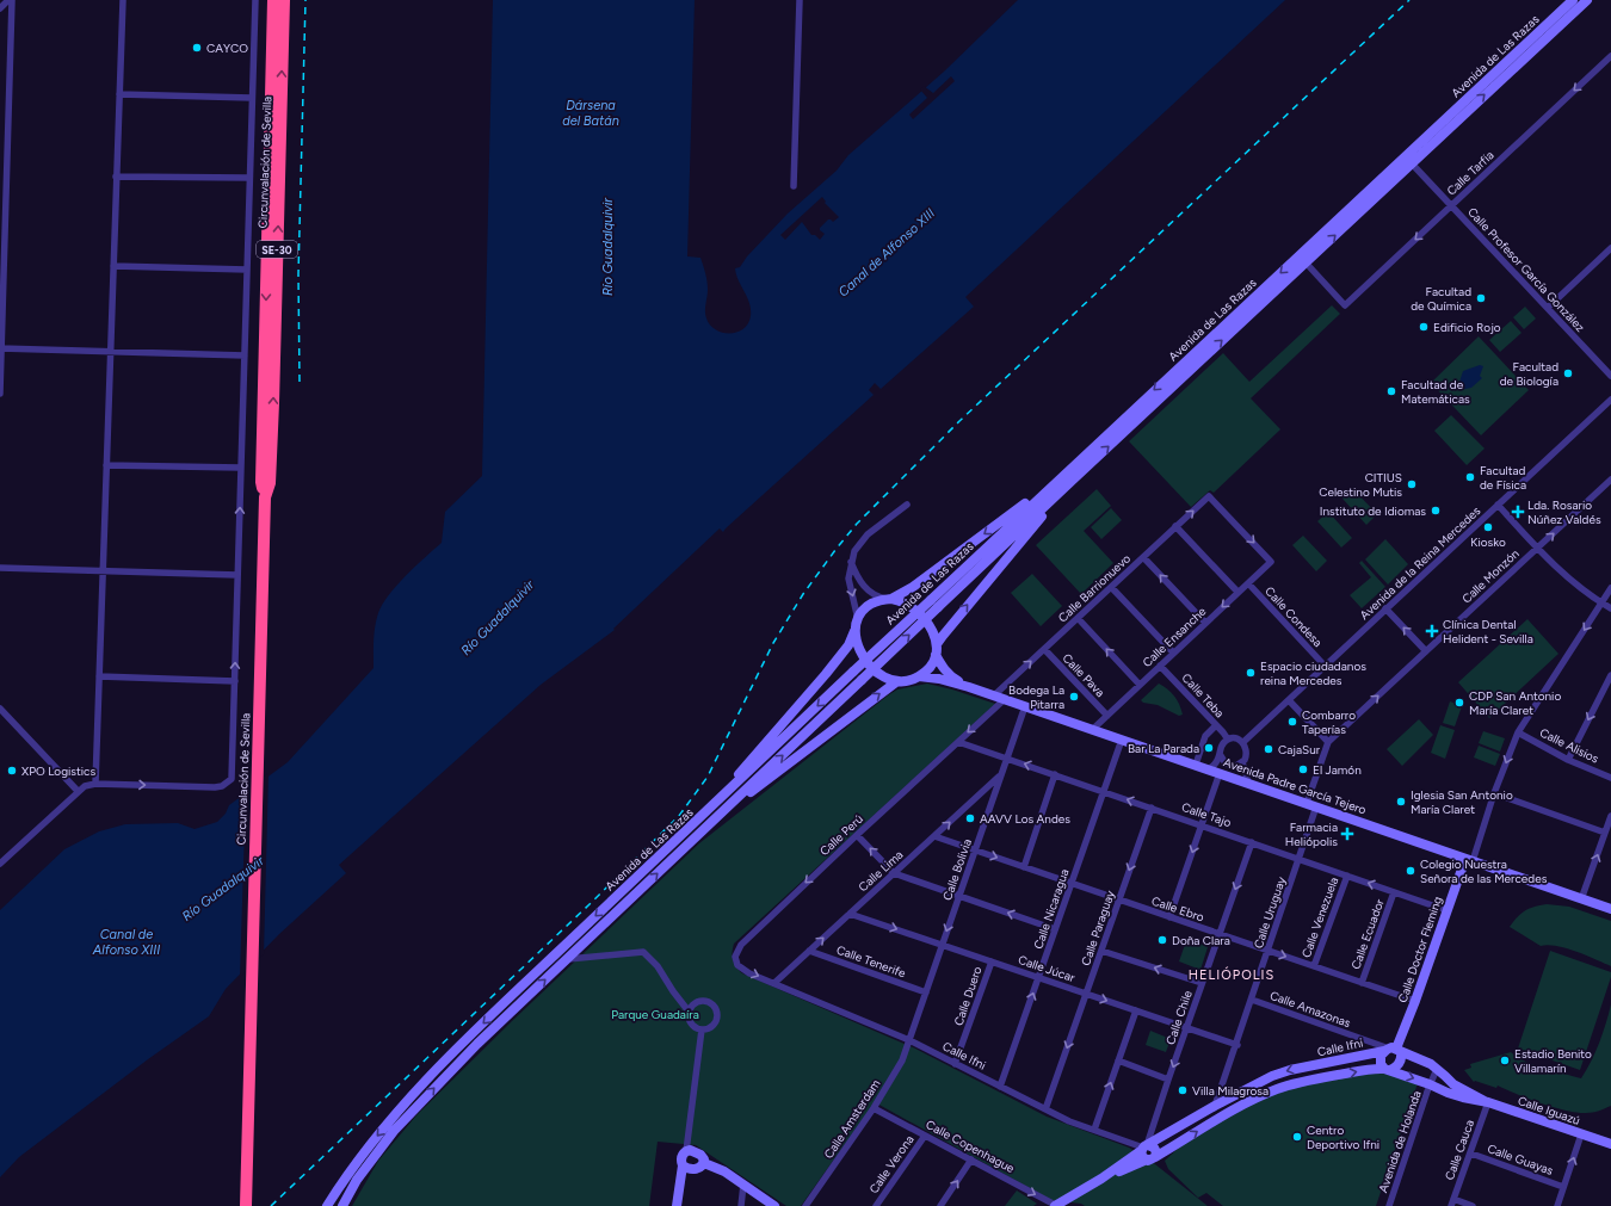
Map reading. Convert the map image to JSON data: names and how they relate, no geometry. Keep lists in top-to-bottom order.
{
  "streets": {
    "highway": ["Circunvalación de Sevilla", "SE-30"],
    "main road": [
      "Avenida de Las Razas",
      "Avenida Padre García Tejero",
      "Calle Doctor Fleming",
      "Calle Ifni",
      "Calle Iguazú"
    ],
    "street": [
      "Calle Tarfia",
      "Calle Profesor García González",
      "Avenida de la Reina Mercedes",
      "Calle Monzón",
      "Calle Barrionuevo",
      "Calle Condesa",
      "Calle Ensanche",
      "Calle Pava",
      "Calle Teba",
      "Calle Alisios",
      "Calle Tajo",
      "Calle Perú",
      "Calle Bolivia",
      "Calle Lima",
      "Calle Nicaragua",
      "Calle Ebro",
      "Calle Uruguay",
      "Calle Venezuela",
      "Calle Paraguay",
      "Calle Ecuador",
      "Calle Tenerife",
      "Calle Júcar",
      "Calle Duero",
      "Calle Amazonas",
      "Calle Chile",
      "Calle Amsterdam",
      "Avenida de Holanda",
      "Calle Copenhague",
      "Calle Cauca",
      "Calle Guayas",
      "Calle Verona"
    ]
  },
  "crossings": [
    ["Avenida de Las Razas", "Calle Tarfia"],
    ["Avenida de Las Razas", "Calle Profesor García González"],
    ["Calle Tarfia", "Calle Profesor García González"],
    ["Avenida de la Reina Mercedes", "Calle Condesa"],
    ["Avenida de la Reina Mercedes", "Calle Teba"],
    ["Calle Monzón", "Avenida Padre García Tejero"],
    ["Calle Barrionuevo", "Calle Ensanche"],
    ["Calle Barrionuevo", "Calle Pava"],
    ["Calle Barrionuevo", "Avenida Padre García Tejero"],
    ["Calle Condesa", "Calle Ensanche"],
    ["Calle Ensanche", "Calle Pava"],
    ["Calle Ensanche", "Calle Teba"],
    ["Calle Ensanche", "Avenida Padre García Tejero"],
    ["Avenida Padre García Tejero", "Calle Perú"],
    ["Avenida Padre García Tejero", "Calle Bolivia"],
    ["Avenida Padre García Tejero", "Calle Nicaragua"],
    ["Avenida Padre García Tejero", "Calle Uruguay"],
    ["Avenida Padre García Tejero", "Calle Doctor Fleming"],
    ["Calle Tajo", "Calle Perú"],
    ["Calle Tajo", "Calle Bolivia"],
    ["Calle Tajo", "Calle Nicaragua"],
    ["Calle Tajo", "Calle Uruguay"],
    ["Calle Tajo", "Calle Venezuela"],
    ["Calle Tajo", "Calle Paraguay"],
    ["Calle Tajo", "Calle Ecuador"],
    ["Calle Tajo", "Calle Doctor Fleming"],
    ["Calle Tajo", "Calle Chile"],
    ["Calle Perú", "Calle Lima"],
    ["Calle Perú", "Calle Ifni"],
    ["Calle Bolivia", "Calle Lima"],
    ["Calle Bolivia", "Calle Ebro"],
    ["Calle Bolivia", "Calle Tenerife"],
    ["Calle Bolivia", "Calle Júcar"],
    ["Calle Bolivia", "Calle Ifni"],
    ["Calle Bolivia", "Calle Amsterdam"],
    ["Calle Lima", "Calle Ebro"],
    ["Calle Lima", "Calle Tenerife"],
    ["Calle Lima", "Calle Júcar"],
    ["Calle Lima", "Calle Ifni"],
    ["Calle Nicaragua", "Calle Ebro"],
    ["Calle Nicaragua", "Calle Júcar"],
    ["Calle Nicaragua", "Calle Ifni"],
    ["Calle Ebro", "Calle Uruguay"],
    ["Calle Ebro", "Calle Venezuela"],
    ["Calle Ebro", "Calle Paraguay"],
    ["Calle Ebro", "Calle Ecuador"],
    ["Calle Ebro", "Calle Doctor Fleming"],
    ["Calle Ebro", "Calle Chile"],
    ["Calle Uruguay", "Calle Júcar"],
    ["Calle Uruguay", "Calle Amazonas"],
    ["Calle Uruguay", "Calle Ifni"],
    ["Calle Paraguay", "Calle Júcar"],
    ["Calle Paraguay", "Calle Ifni"],
    ["Calle Doctor Fleming", "Calle Amazonas"],
    ["Calle Doctor Fleming", "Calle Ifni"],
    ["Calle Doctor Fleming", "Calle Iguazú"],
    ["Calle Júcar", "Calle Duero"],
    ["Calle Júcar", "Calle Chile"],
    ["Calle Duero", "Calle Ifni"],
    ["Calle Amazonas", "Calle Ifni"],
    ["Calle Amazonas", "Calle Iguazú"],
    ["Calle Chile", "Calle Ifni"],
    ["Calle Ifni", "Calle Iguazú"],
    ["Calle Ifni", "Calle Amsterdam"],
    ["Calle Iguazú", "Avenida de Holanda"],
    ["Calle Iguazú", "Calle Cauca"],
    ["Calle Amsterdam", "Calle Copenhague"],
    ["Calle Copenhague", "Calle Verona"],
    ["Calle Cauca", "Calle Guayas"]
  ],
  "one_way": [
    "Calle Tarfia",
    "Calle Monzón",
    "Calle Perú",
    "Calle Lima",
    "Calle Copenhague"
  ],
  "districts": ["HELIÓPOLIS"],
  "water": ["Dársena del Batán", "Río Guadalquivir", "Canal de Alfonso XIII"],
  "parks": ["Parque Guadaíra"],
  "places": {
    "other": [
      "CAYCO",
      "Facultad de Química",
      "Edificio Rojo",
      "Facultad de Biología",
      "Facultad de Matemáticas",
      "Facultad de Física",
      "CITIUS Celestino Mutis",
      "Instituto de Idiomas",
      "Kiosko",
      "Espacio ciudadanos reina Mercedes",
      "Bodega La Pitarra",
      "CDP San Antonio María Claret",
      "Combarro Taperías",
      "Bar La Parada",
      "CajaSur",
      "El Jamón",
      "XPO Logistics",
      "Iglesia San Antonio María Claret",
      "AAVV Los Andes",
      "Colegio Nuestra Señora de las Mercedes",
      "Doña Clara",
      "Estadio Benito Villamarín",
      "Villa Milagrosa",
      "Centro Deportivo Ifni"
    ],
    "health": ["Lda. Rosario Núñez Valdés", "Clínica Dental Helident - Sevilla", "Farmacia Heliópolis"]
  }
}
